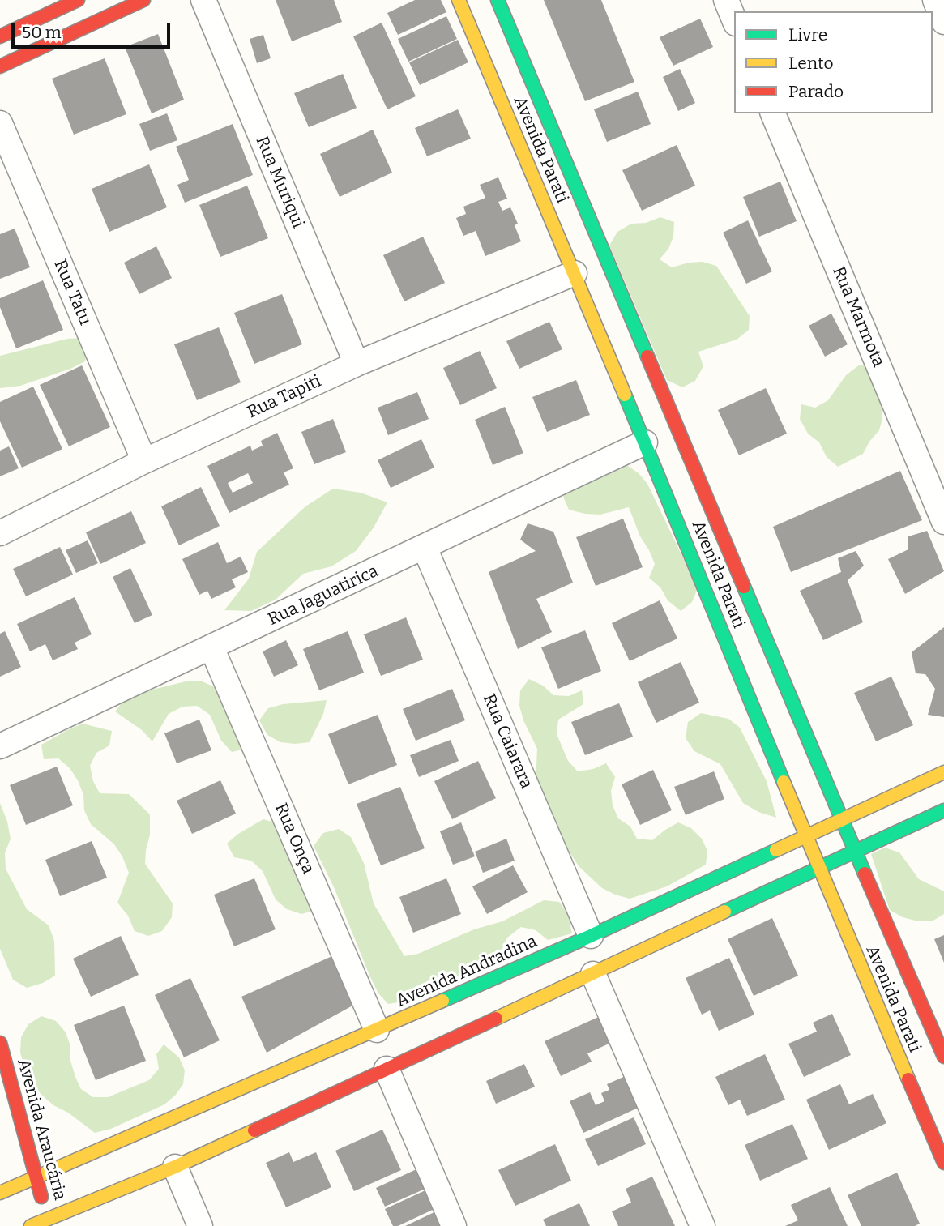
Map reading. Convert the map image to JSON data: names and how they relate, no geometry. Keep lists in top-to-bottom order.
{
  "streets": {
    "street": [
      "Avenida Parati",
      "Rua Muriqui",
      "Rua Tatu",
      "Rua Marmota",
      "Rua Tapiti",
      "Rua Jaguatirica",
      "Rua Caiarara",
      "Rua Onça",
      "Avenida Andradina",
      "Avenida Araucária"
    ]
  },
  "crossings": [
    ["Avenida Parati", "Rua Tapiti"],
    ["Avenida Parati", "Rua Jaguatirica"],
    ["Avenida Parati", "Avenida Andradina"],
    ["Rua Muriqui", "Rua Tapiti"],
    ["Rua Tatu", "Rua Tapiti"],
    ["Rua Jaguatirica", "Rua Caiarara"],
    ["Rua Jaguatirica", "Rua Onça"],
    ["Rua Caiarara", "Avenida Andradina"],
    ["Rua Onça", "Avenida Andradina"],
    ["Avenida Andradina", "Avenida Araucária"]
  ],
  "legend": ["Livre", "Lento", "Parado"],
  "scale_bar": "50 m"
}
